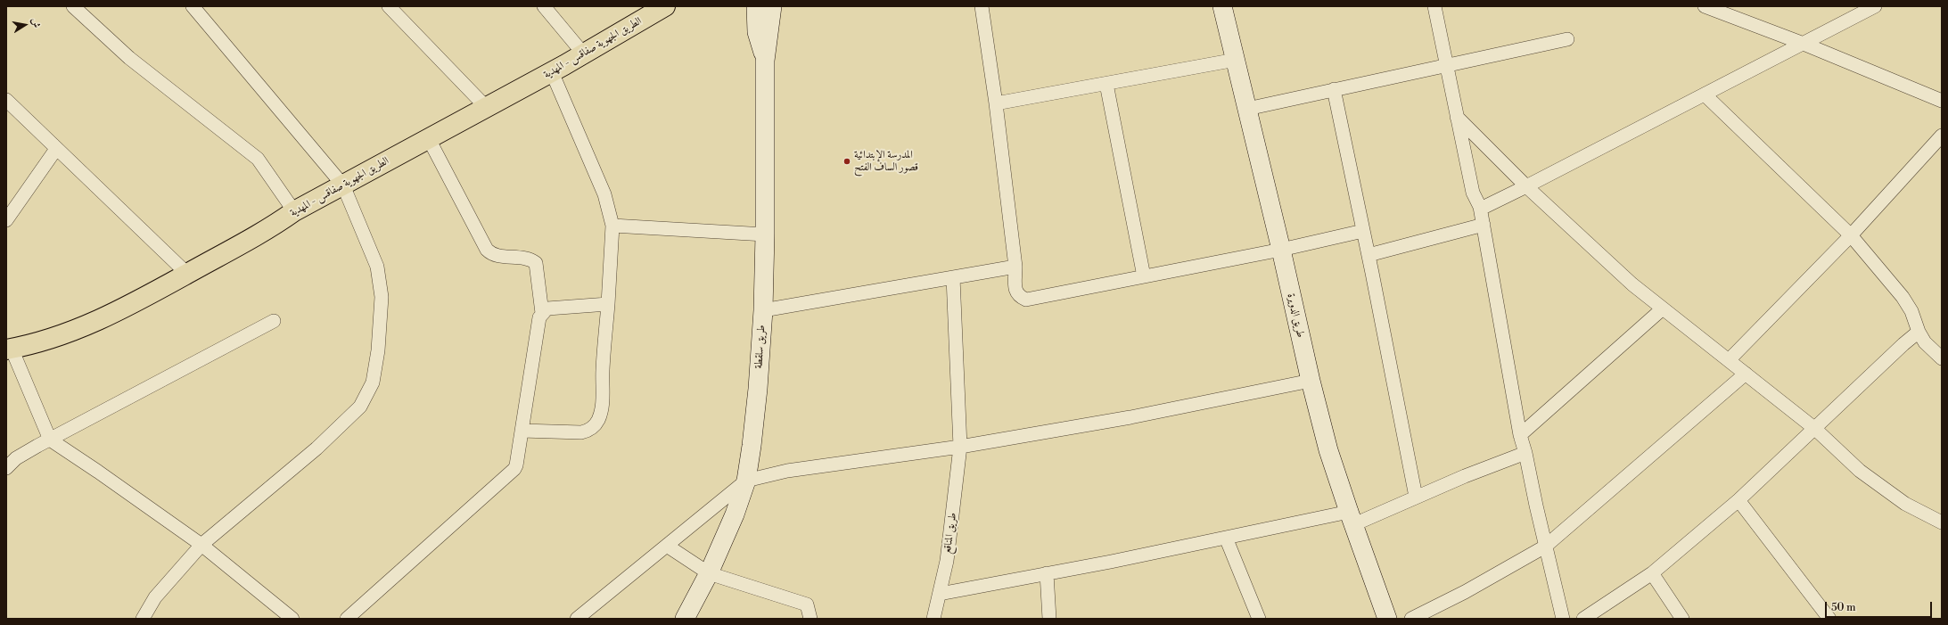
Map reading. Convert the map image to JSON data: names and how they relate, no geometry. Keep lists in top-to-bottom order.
{
  "streets": {
    "main road": ["الطريق الجهوية صفاقس - المهدية"],
    "street": ["طريق الدويرة", "طريق سلقطة", "طريق المناقع"]
  },
  "places": ["المدرسة الإبتدائية قصور الساف الفتح"],
  "scale_bar": "50 m",
  "north": "right"
}
